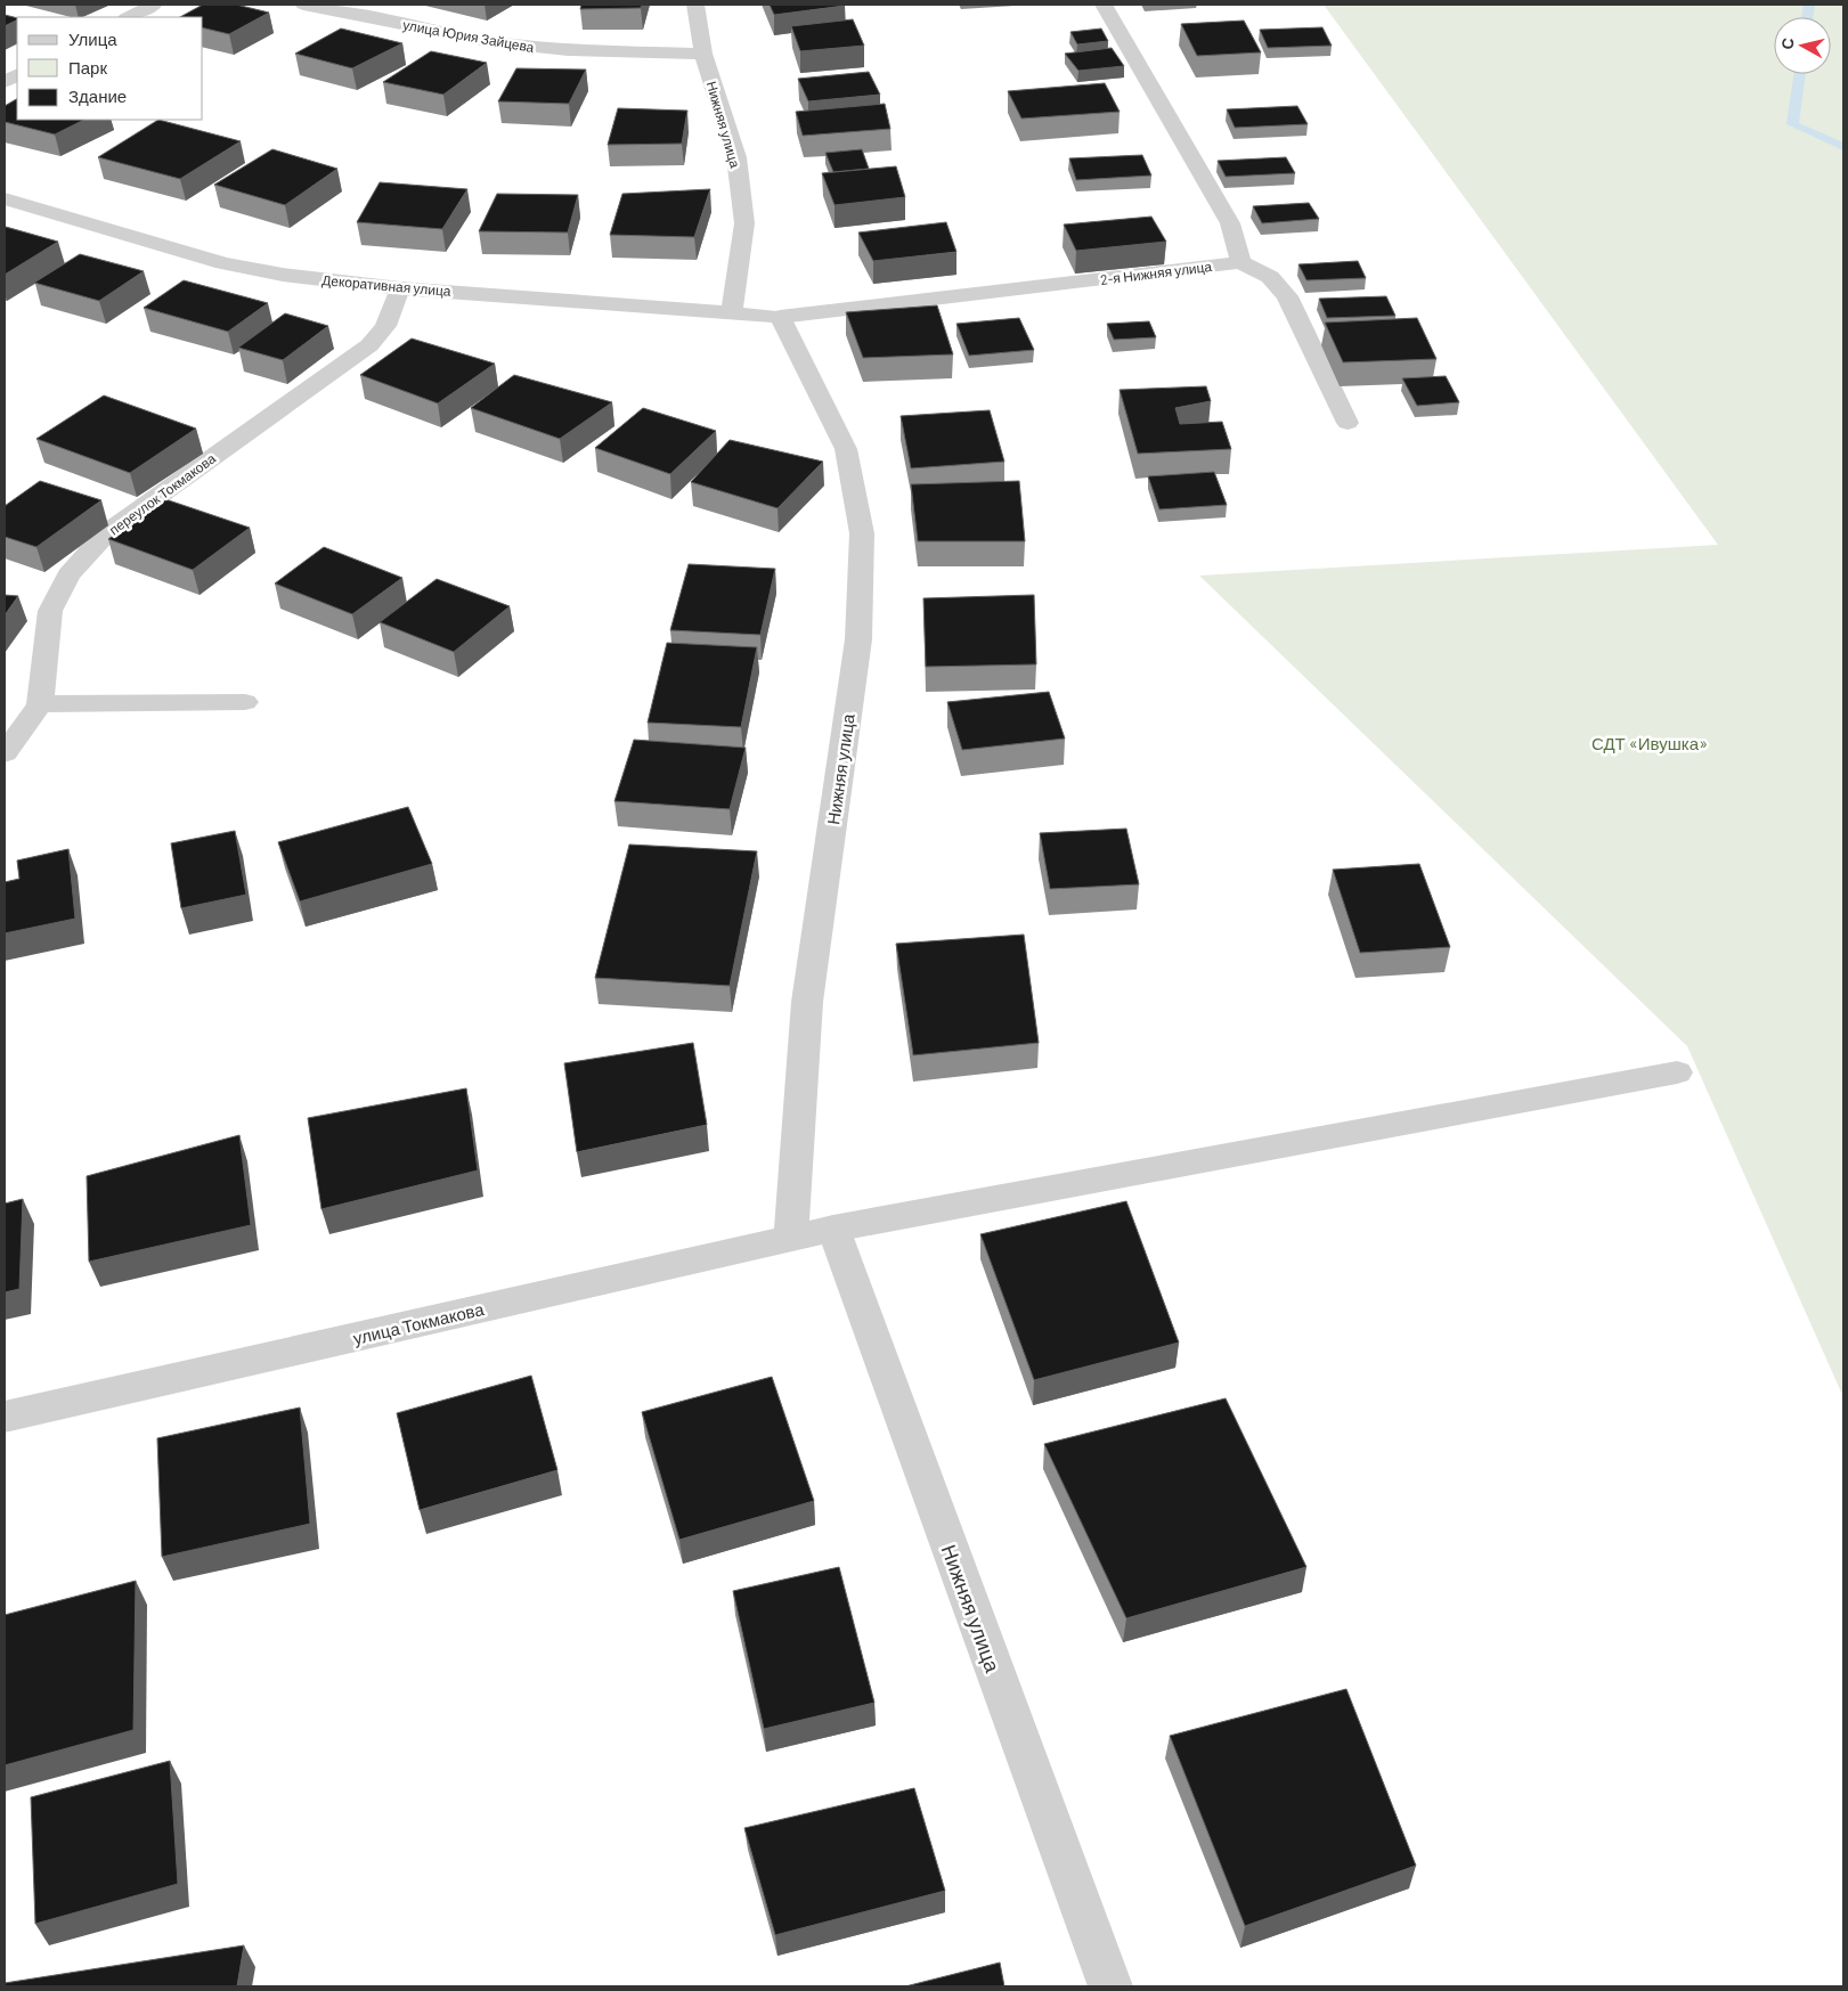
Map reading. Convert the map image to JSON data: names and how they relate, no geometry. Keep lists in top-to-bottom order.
{
  "streets": {
    "street": [
      "улица Юрия Зайцева",
      "Нижняя улица",
      "2-я Нижняя улица",
      "Декоративная улица",
      "переулок Токмакова",
      "улица Токмакова"
    ]
  },
  "crossings": [
    ["улица Юрия Зайцева", "Нижняя улица"],
    ["Нижняя улица", "2-я Нижняя улица"],
    ["Нижняя улица", "Декоративная улица"],
    ["Нижняя улица", "улица Токмакова"],
    ["2-я Нижняя улица", "Декоративная улица"],
    ["Декоративная улица", "переулок Токмакова"]
  ],
  "parks": ["СДТ «Ивушка»"],
  "legend": ["Улица", "Парк", "Здание"],
  "north": "left"
}
